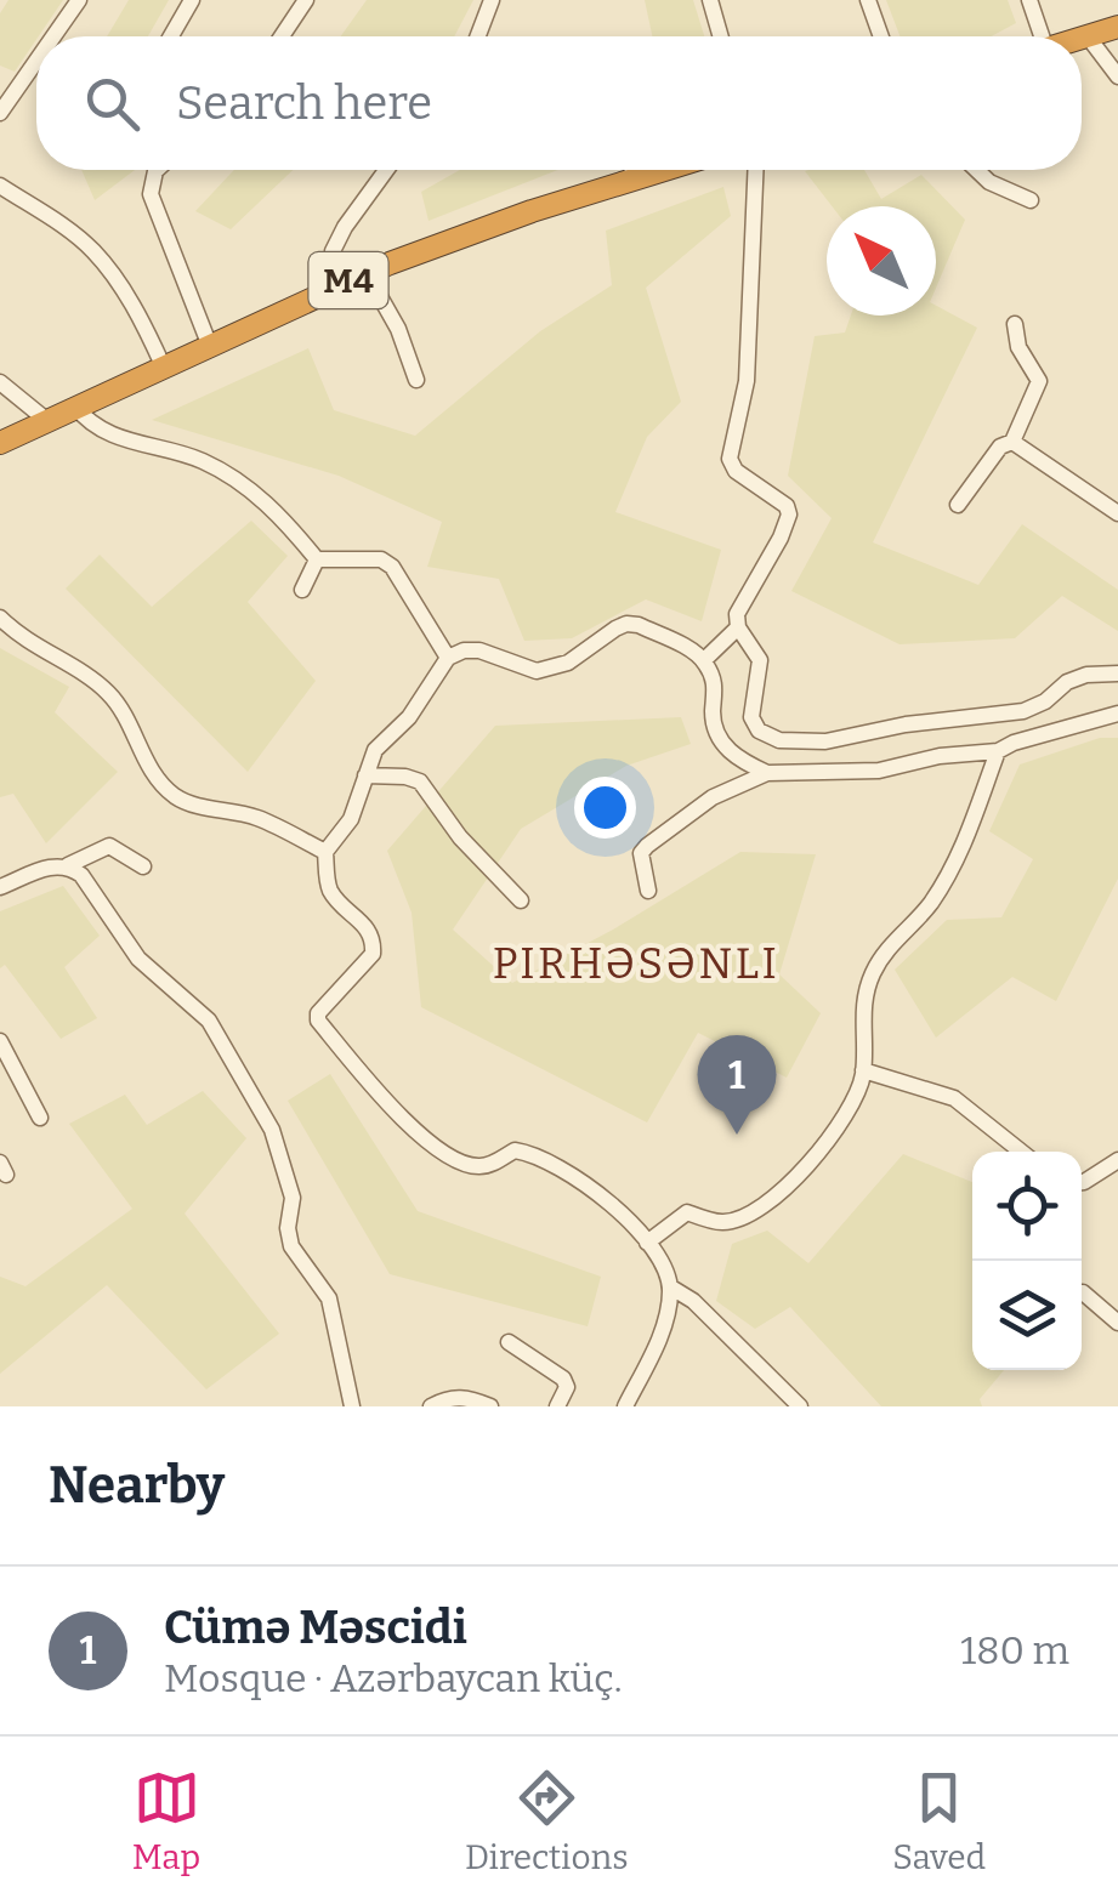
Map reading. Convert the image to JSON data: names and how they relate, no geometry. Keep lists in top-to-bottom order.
{
  "streets": {
    "highway": ["M4"]
  },
  "districts": ["PIRHƏSƏNLI"],
  "north": "top left",
  "page": {
    "search": "Search here",
    "pins": "1",
    "heading": "Nearby",
    "list": [
      {
        "mark": "1",
        "name": "Cümə Məscidi",
        "note": "Mosque · Azərbaycan küç.",
        "value": "180 m"
      }
    ],
    "nav": ["Map", "Directions", "Saved"]
  }
}
